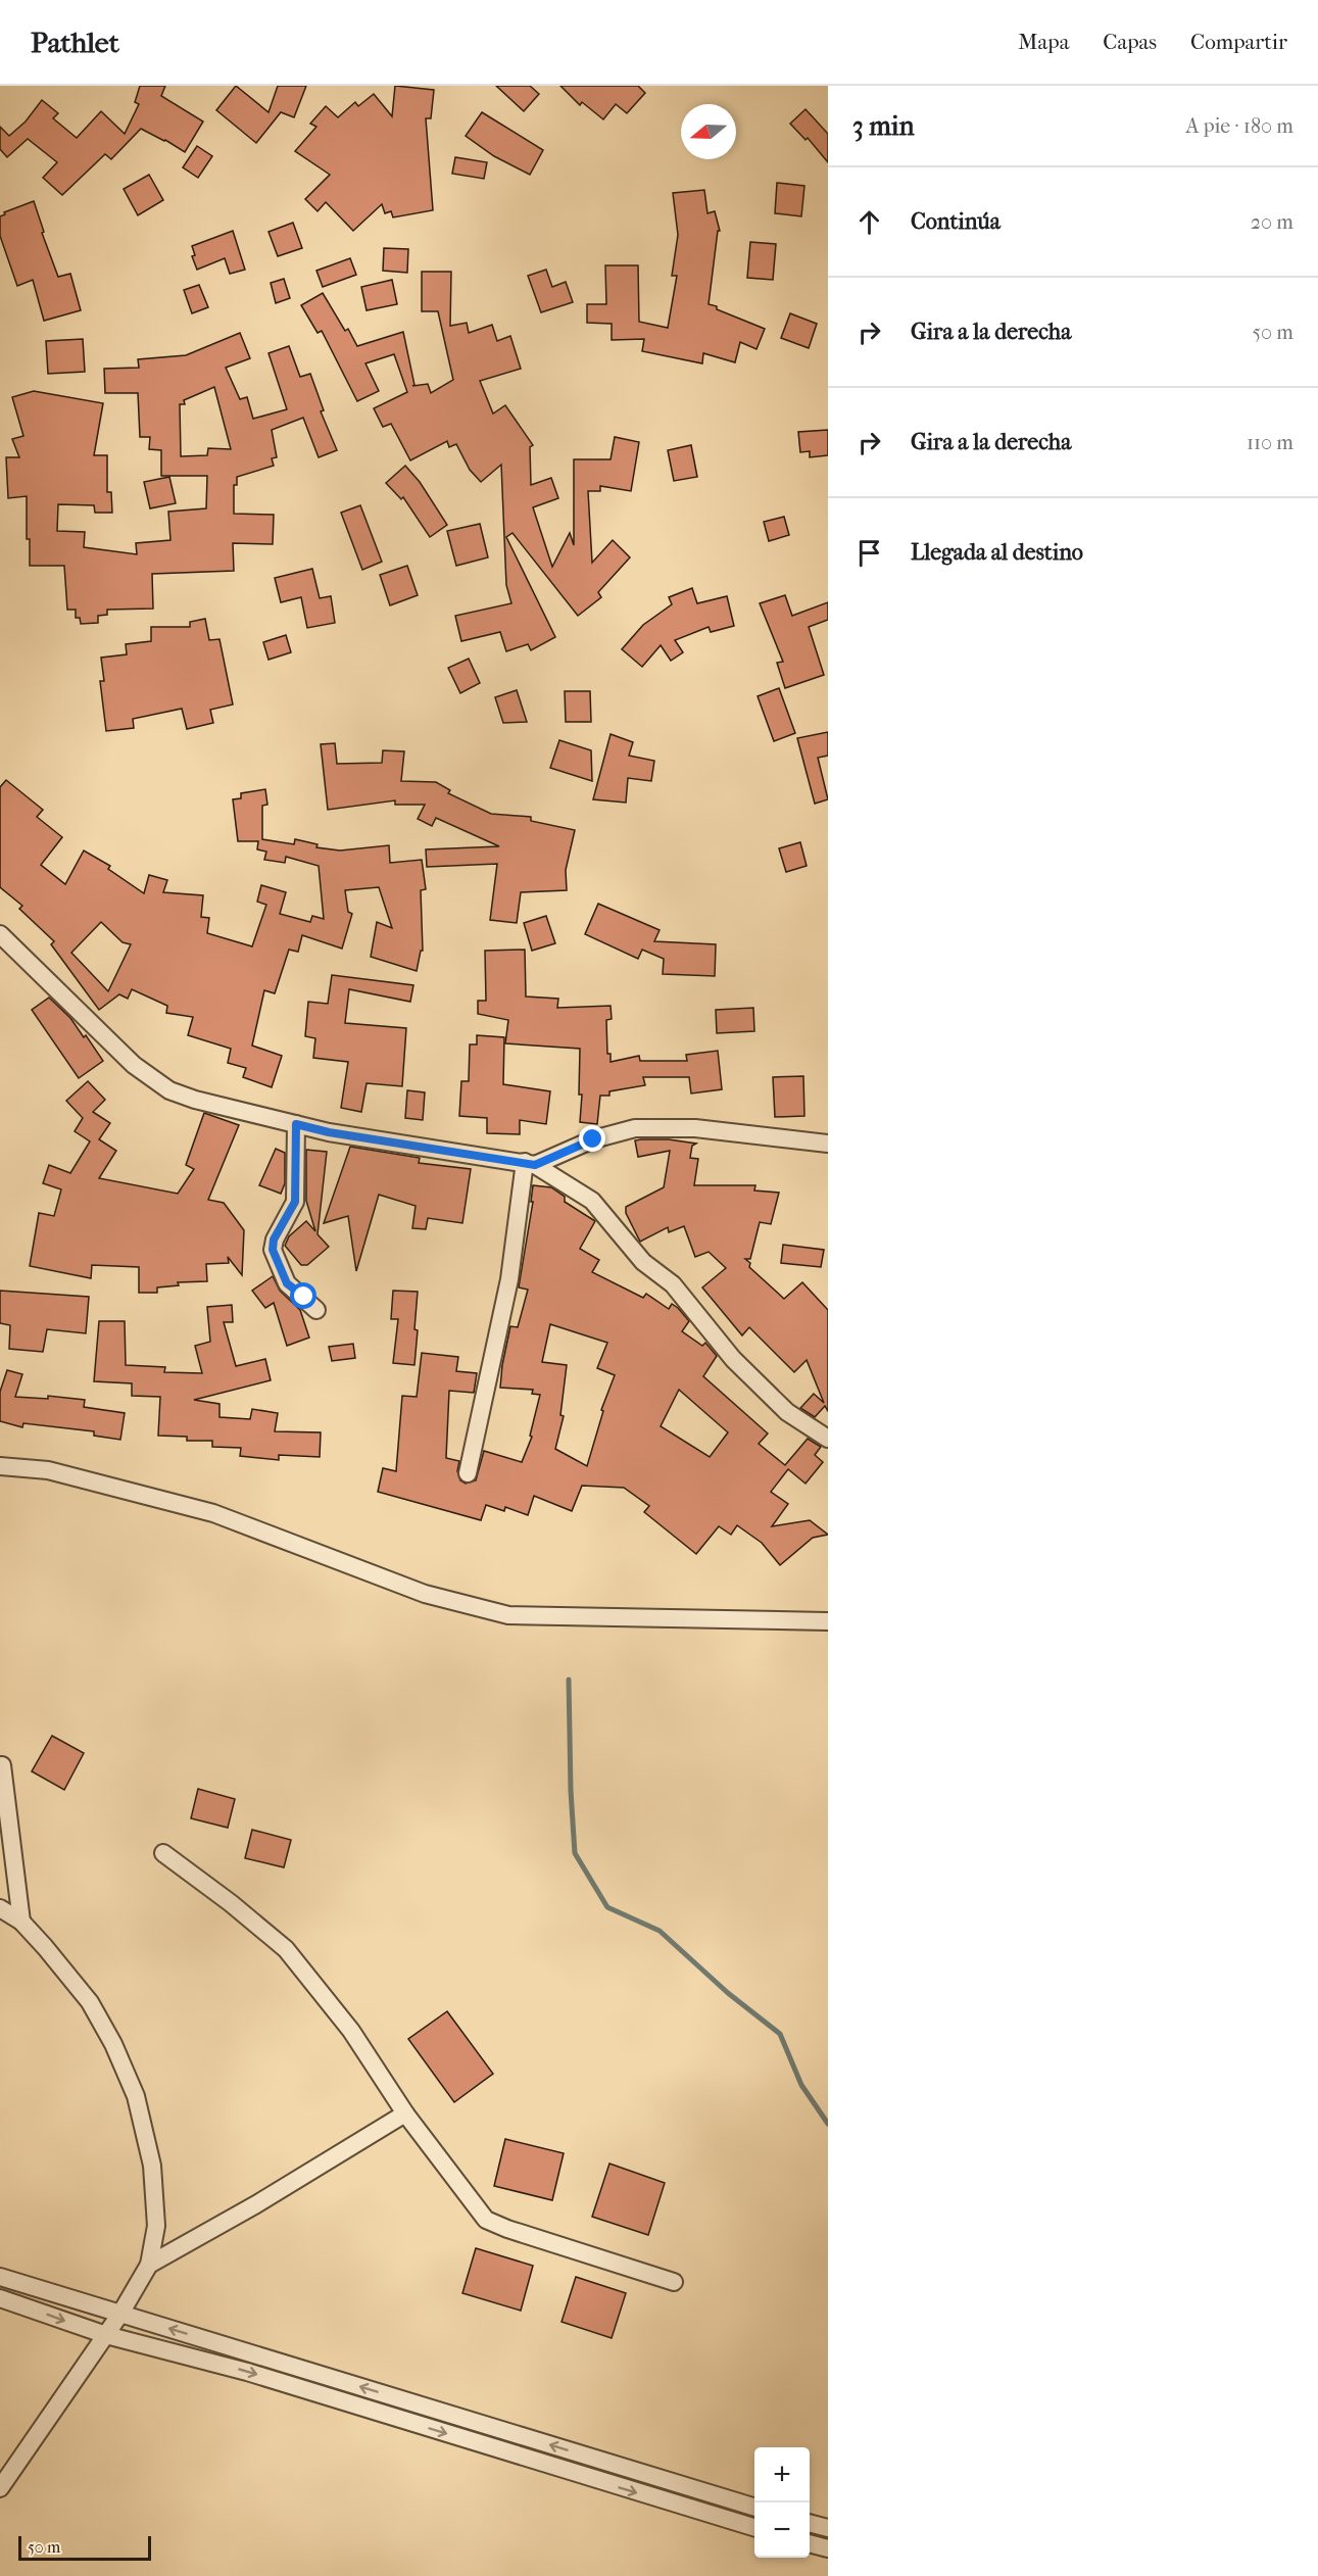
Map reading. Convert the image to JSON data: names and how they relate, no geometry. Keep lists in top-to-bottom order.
{
  "scale_bar": "50 m",
  "north": "left",
  "page": {
    "header": "Pathlet",
    "nav": ["Mapa", "Capas", "Compartir"],
    "heading": ["3 min", "A pie · 180 m"],
    "list": [
      ["Continúa", "20 m"],
      ["Gira a la derecha", "50 m"],
      ["Gira a la derecha", "110 m"],
      "Llegada al destino"
    ],
    "map_buttons": ["+", "−"],
    "scale": "50 m"
  }
}
